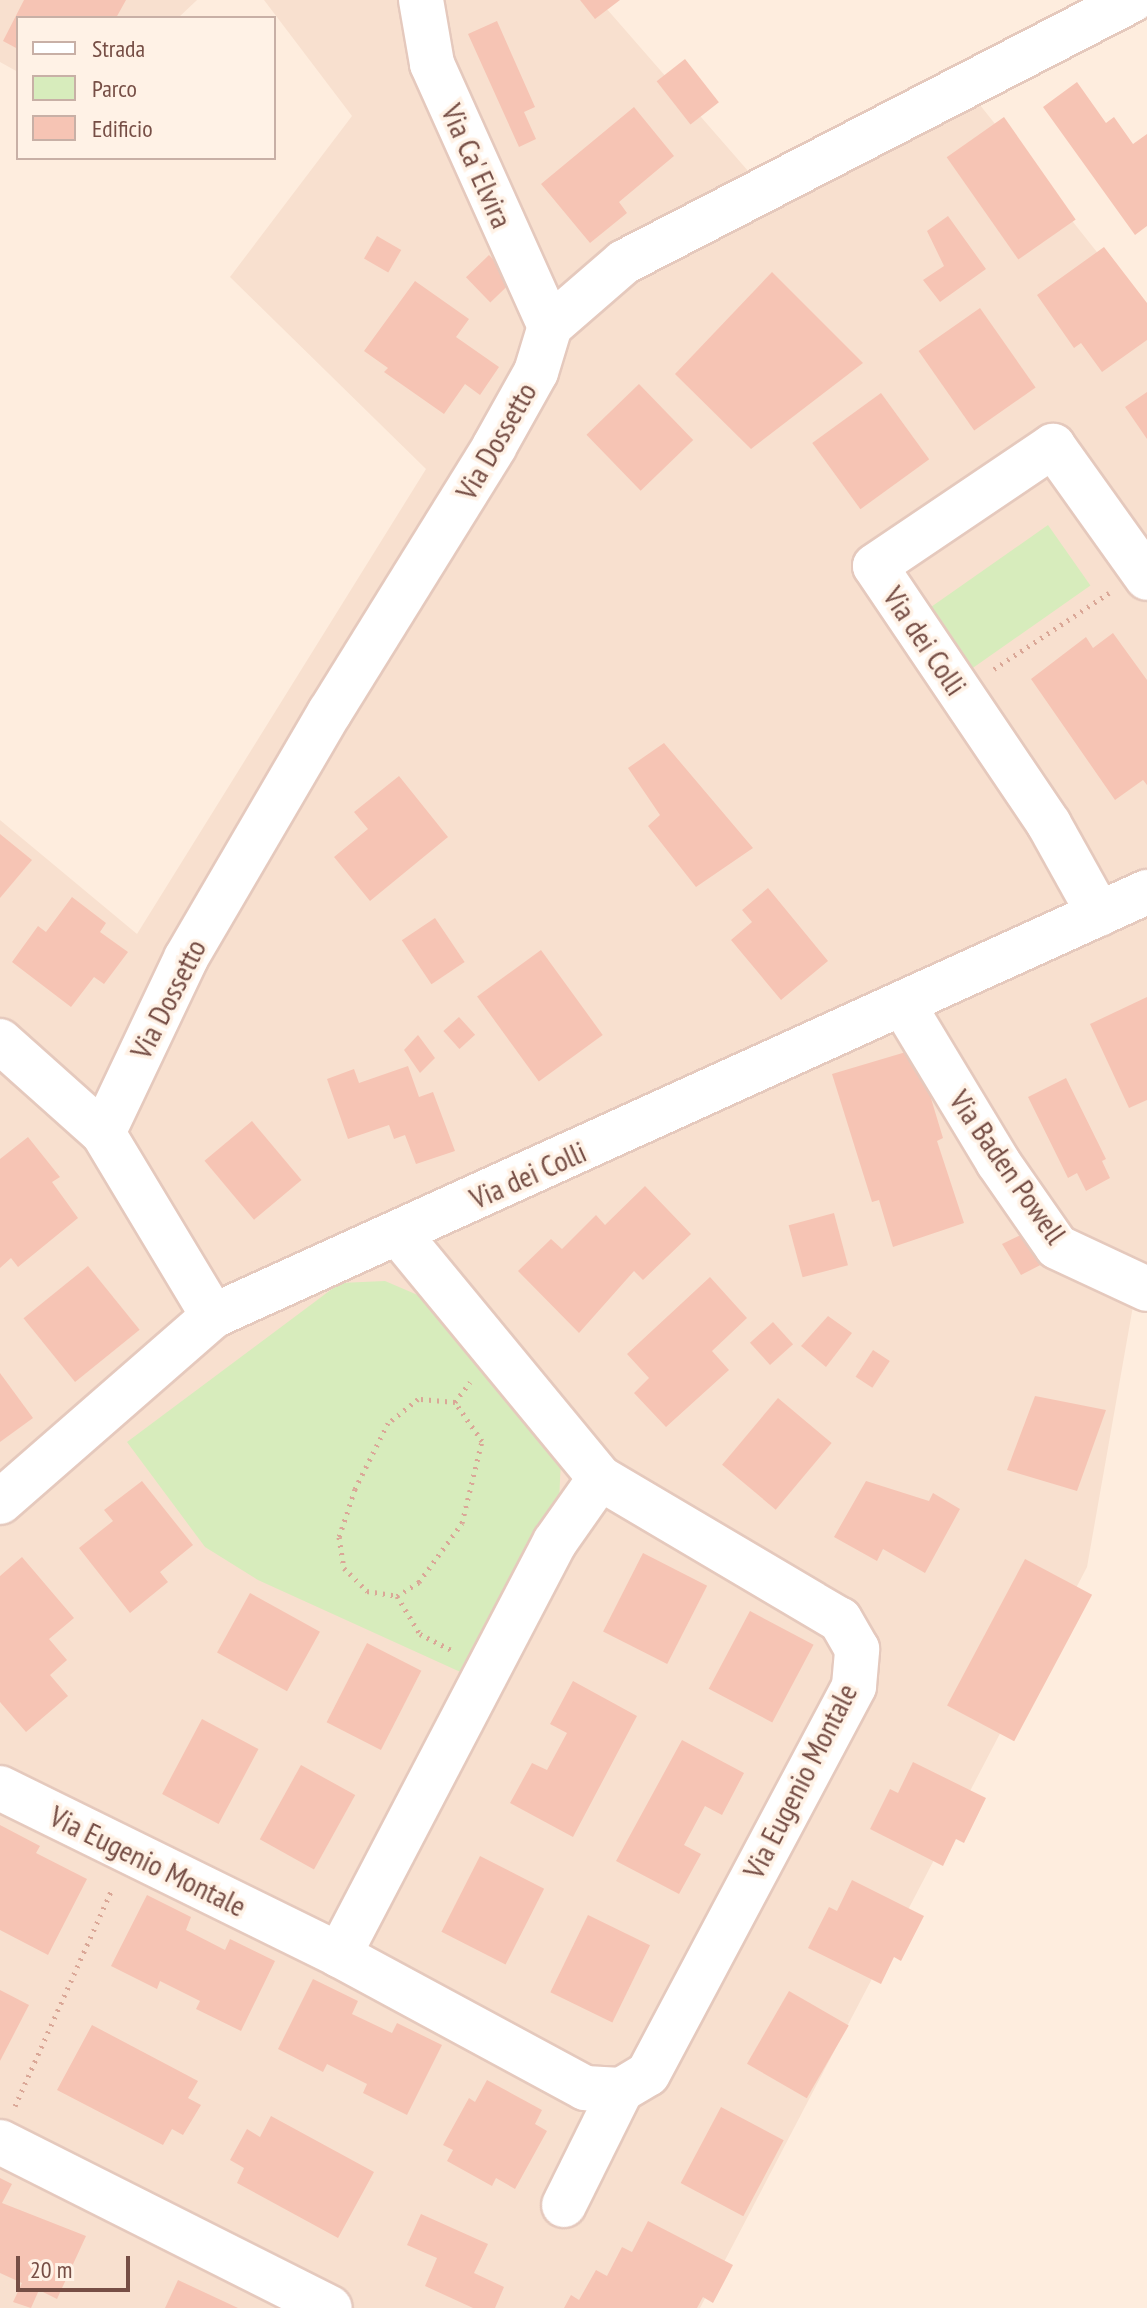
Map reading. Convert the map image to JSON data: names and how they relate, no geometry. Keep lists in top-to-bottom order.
{
  "streets": {
    "street": [
      "Via Ca' Elvira",
      "Via Dossetto",
      "Via dei Colli",
      "Via Baden Powell",
      "Via Eugenio Montale"
    ]
  },
  "crossings": [
    ["Via Ca' Elvira", "Via Dossetto"],
    ["Via dei Colli", "Via Baden Powell"],
    ["Via dei Colli", "Via Eugenio Montale"]
  ],
  "legend": ["Strada", "Parco", "Edificio"],
  "scale_bar": "20 m"
}
